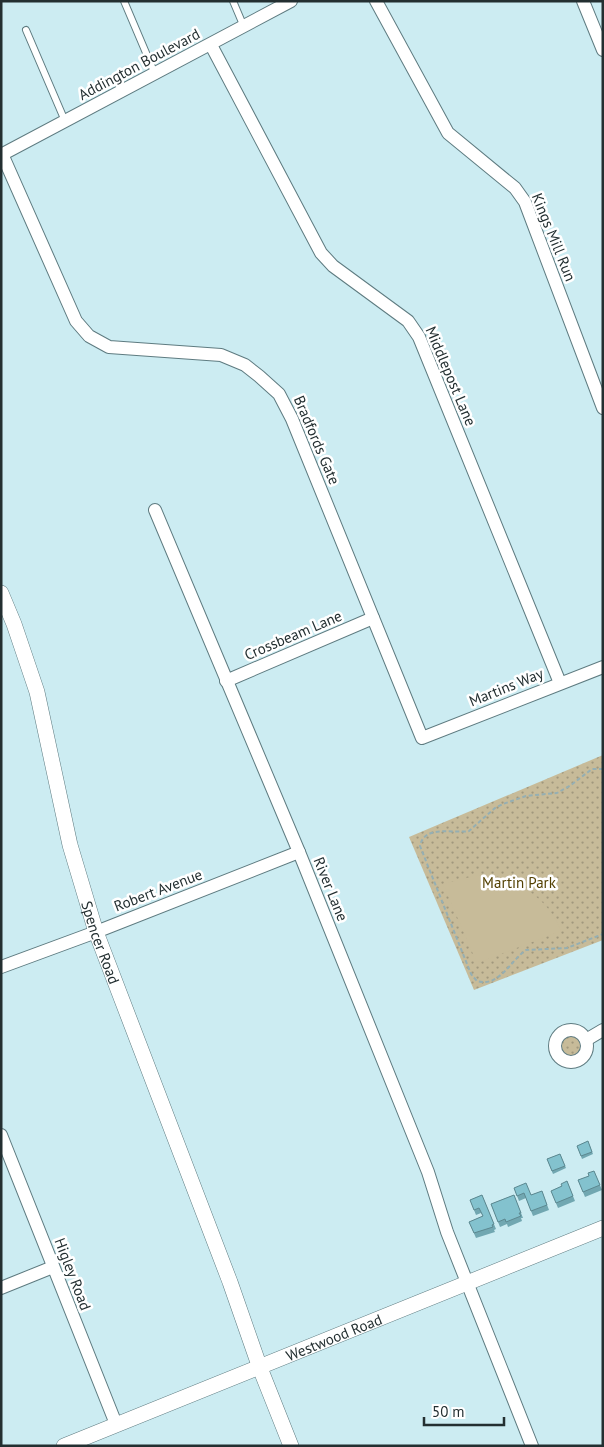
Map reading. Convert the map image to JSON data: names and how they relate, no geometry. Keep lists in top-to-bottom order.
{
  "streets": {
    "street": [
      "Addington Boulevard",
      "Kings Mill Run",
      "Middlepost Lane",
      "Bradfords Gate",
      "Crossbeam Lane",
      "Martins Way",
      "River Lane",
      "Robert Avenue",
      "Spencer Road",
      "Higley Road",
      "Westwood Road"
    ]
  },
  "crossings": [
    ["Addington Boulevard", "Middlepost Lane"],
    ["Addington Boulevard", "Bradfords Gate"],
    ["Middlepost Lane", "Martins Way"],
    ["Bradfords Gate", "Crossbeam Lane"],
    ["Bradfords Gate", "Martins Way"],
    ["Crossbeam Lane", "River Lane"],
    ["River Lane", "Robert Avenue"],
    ["River Lane", "Westwood Road"],
    ["Robert Avenue", "Spencer Road"],
    ["Spencer Road", "Westwood Road"],
    ["Higley Road", "Westwood Road"]
  ],
  "parks": ["Martin Park"],
  "scale_bar": "50 m"
}
